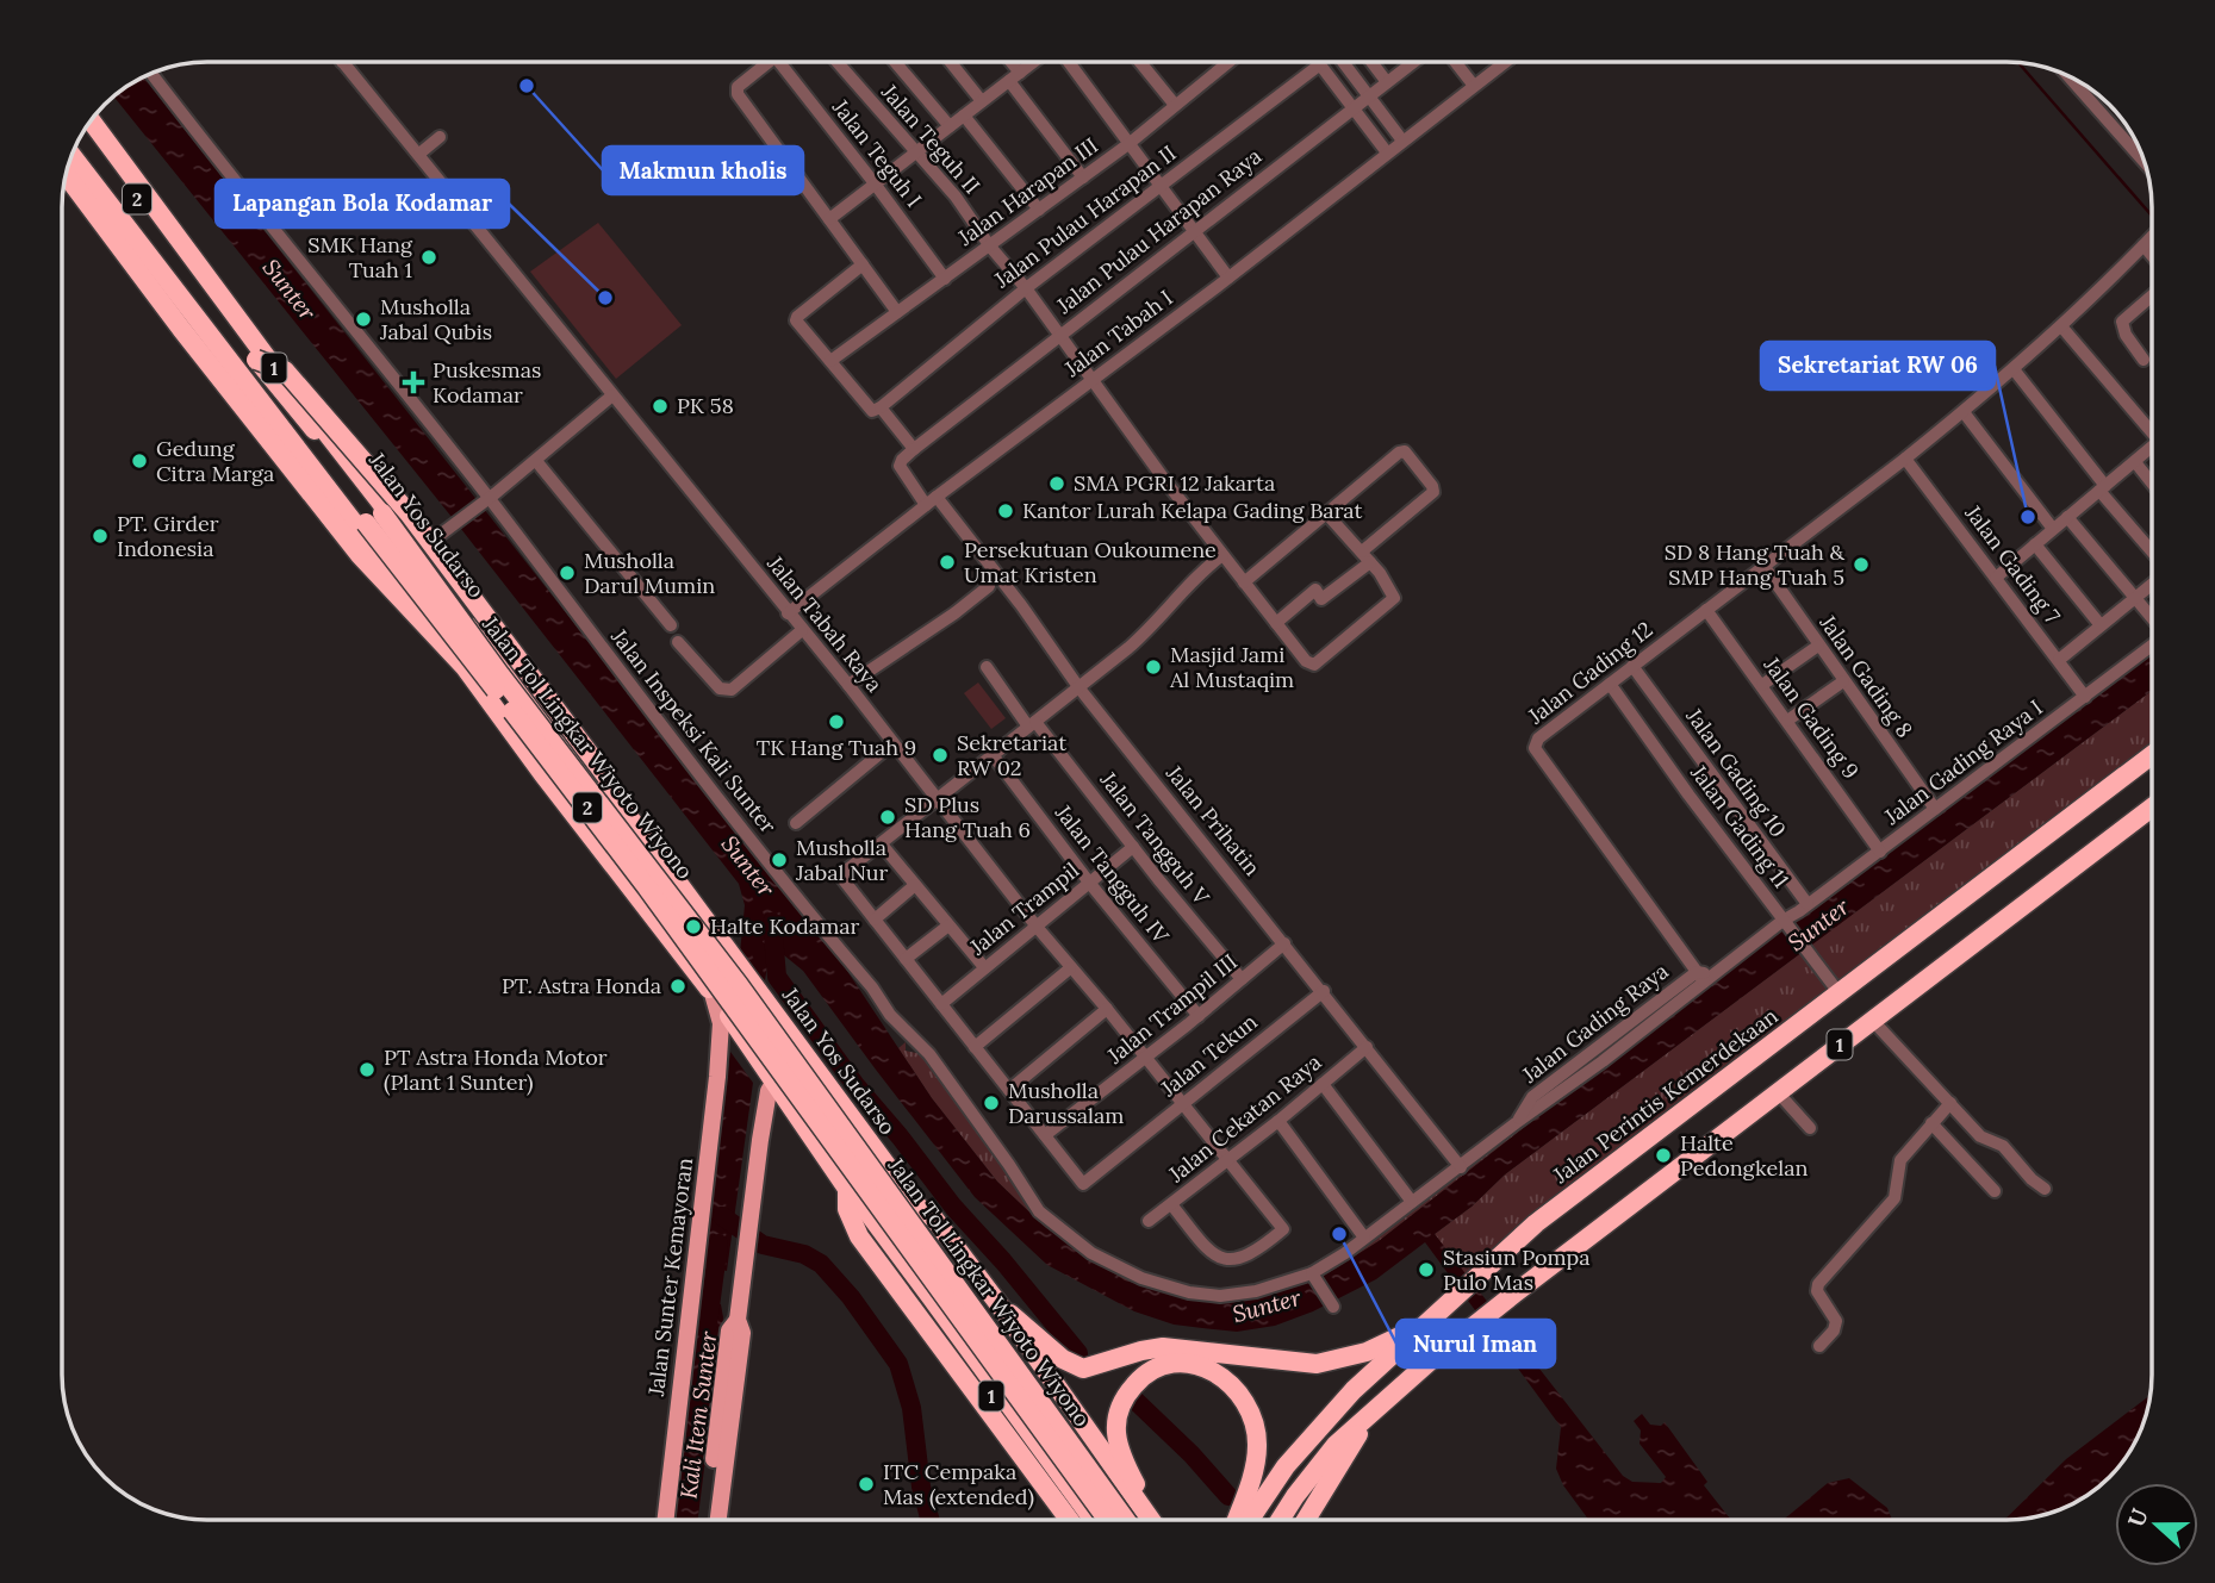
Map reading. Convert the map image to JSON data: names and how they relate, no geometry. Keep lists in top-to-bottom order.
{
  "streets": {
    "highway": [
      "2",
      "1",
      "Jalan Yos Sudarso",
      "Jalan Tol Lingkar Wiyoto Wiyono",
      "Jalan Perintis Kemerdekaan"
    ],
    "main road": ["Jalan Sunter Kemayoran"],
    "street": [
      "Jalan Teguh II",
      "Jalan Teguh I",
      "Jalan Harapan III",
      "Jalan Pulau Harapan II",
      "Jalan Pulau Harapan Raya",
      "Jalan Tabah I",
      "Jalan Gading 7",
      "Jalan Tabah Raya",
      "Jalan Gading 12",
      "Jalan Gading 8",
      "Jalan Gading 9",
      "Jalan Inspeksi Kali Sunter",
      "Jalan Gading Raya I",
      "Jalan Gading 10",
      "Jalan Prihatin",
      "Jalan Gading 11",
      "Jalan Tangguh V",
      "Jalan Tangguh IV",
      "Jalan Trampil",
      "Jalan Trampil III",
      "Jalan Gading Raya",
      "Jalan Tekun",
      "Jalan Cekatan Raya"
    ]
  },
  "crossings": [
    ["Jalan Teguh II", "Jalan Harapan III"],
    ["Jalan Teguh II", "Jalan Pulau Harapan II"],
    ["Jalan Teguh II", "Jalan Pulau Harapan Raya"],
    ["Jalan Teguh II", "Jalan Tabah I"],
    ["Jalan Teguh I", "Jalan Harapan III"],
    ["Jalan Pulau Harapan Raya", "Jalan Prihatin"],
    ["Jalan Tabah I", "Jalan Tabah Raya"],
    ["Jalan Tabah I", "Jalan Prihatin"],
    ["1", "Jalan Sunter Kemayoran"],
    ["Jalan Gading 7", "Jalan Gading 12"],
    ["Jalan Gading 7", "Jalan Gading Raya I"],
    ["Jalan Tabah Raya", "Jalan Trampil"],
    ["Jalan Tabah Raya", "Jalan Trampil III"],
    ["Jalan Tabah Raya", "Jalan Tekun"],
    ["Jalan Tabah Raya", "Jalan Cekatan Raya"],
    ["Jalan Gading 12", "Jalan Gading 8"],
    ["Jalan Gading 12", "Jalan Gading 9"],
    ["Jalan Gading 12", "Jalan Gading 10"],
    ["Jalan Gading 12", "Jalan Gading 11"],
    ["Jalan Gading 12", "Jalan Gading Raya"],
    ["Jalan Gading 8", "Jalan Gading Raya I"],
    ["Jalan Gading 9", "Jalan Gading Raya I"],
    ["Jalan Inspeksi Kali Sunter", "Jalan Gading Raya"],
    ["Jalan Gading Raya I", "Jalan Gading 10"],
    ["Jalan Gading Raya I", "Jalan Gading 11"],
    ["Jalan Gading Raya I", "Jalan Gading Raya"],
    ["Jalan Prihatin", "Jalan Trampil III"],
    ["Jalan Prihatin", "Jalan Gading Raya"],
    ["Jalan Prihatin", "Jalan Tekun"],
    ["Jalan Prihatin", "Jalan Cekatan Raya"],
    ["Jalan Gading 11", "Jalan Gading Raya"],
    ["Jalan Gading 11", "Jalan Perintis Kemerdekaan"],
    ["Jalan Tangguh V", "Jalan Trampil"],
    ["Jalan Tangguh V", "Jalan Trampil III"],
    ["Jalan Tangguh IV", "Jalan Trampil"],
    ["Jalan Tangguh IV", "Jalan Trampil III"],
    ["Jalan Trampil III", "Jalan Tekun"]
  ],
  "water": ["Sunter", "Kali Item Sunter"],
  "places": {
    "other": [
      "Makmun kholis",
      "SMK Hang Tuah 1",
      "Lapangan Bola Kodamar",
      "Musholla Jabal Qubis",
      "PK 58",
      "Gedung Citra Marga",
      "SMA PGRI 12 Jakarta",
      "Kantor Lurah Kelapa Gading Barat",
      "Sekretariat RW 06",
      "PT. Girder Indonesia",
      "Persekutuan Oukoumene Umat Kristen",
      "SD 8 Hang Tuah & SMP Hang Tuah 5",
      "Musholla Darul Mumin",
      "Masjid Jami Al Mustaqim",
      "TK Hang Tuah 9",
      "Sekretariat RW 02",
      "SD Plus Hang Tuah 6",
      "Musholla Jabal Nur",
      "Halte Kodamar",
      "PT. Astra Honda",
      "PT Astra Honda Motor (Plant 1 Sunter)",
      "Musholla Darussalam",
      "Halte Pedongkelan",
      "Nurul Iman",
      "Stasiun Pompa Pulo Mas",
      "ITC Cempaka Mas (extended)"
    ],
    "health": ["Puskesmas Kodamar"]
  },
  "north": "left"
}
